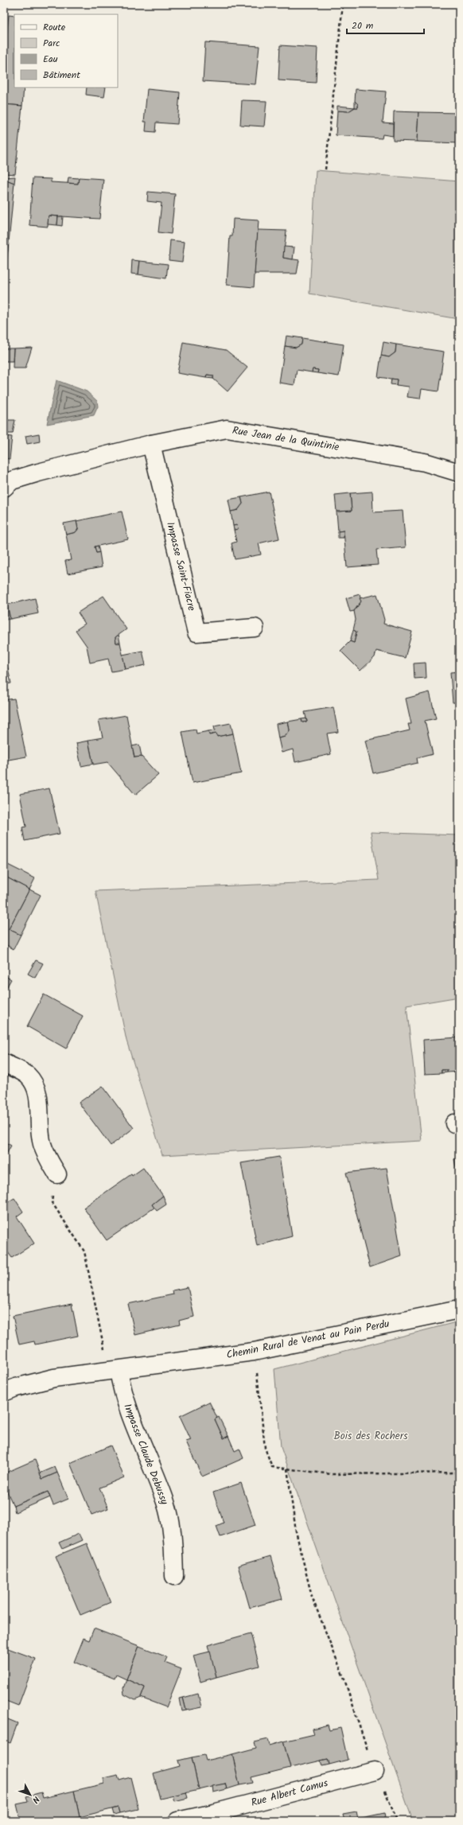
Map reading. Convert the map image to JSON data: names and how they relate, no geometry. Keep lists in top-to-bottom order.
{
  "streets": {
    "street": [
      "Rue Jean de la Quintinie",
      "Impasse Saint-Fiacre",
      "Chemin Rural de Venat au Pain Perdu",
      "Impasse Claude Debussy",
      "Rue Albert Camus"
    ]
  },
  "crossings": [
    ["Rue Jean de la Quintinie", "Impasse Saint-Fiacre"],
    ["Chemin Rural de Venat au Pain Perdu", "Impasse Claude Debussy"]
  ],
  "parks": ["Bois des Rochers"],
  "legend": [
    "Route",
    "Parc",
    "Eau",
    "Bâtiment"
  ],
  "scale_bar": "20 m",
  "north": "bottom right"
}
